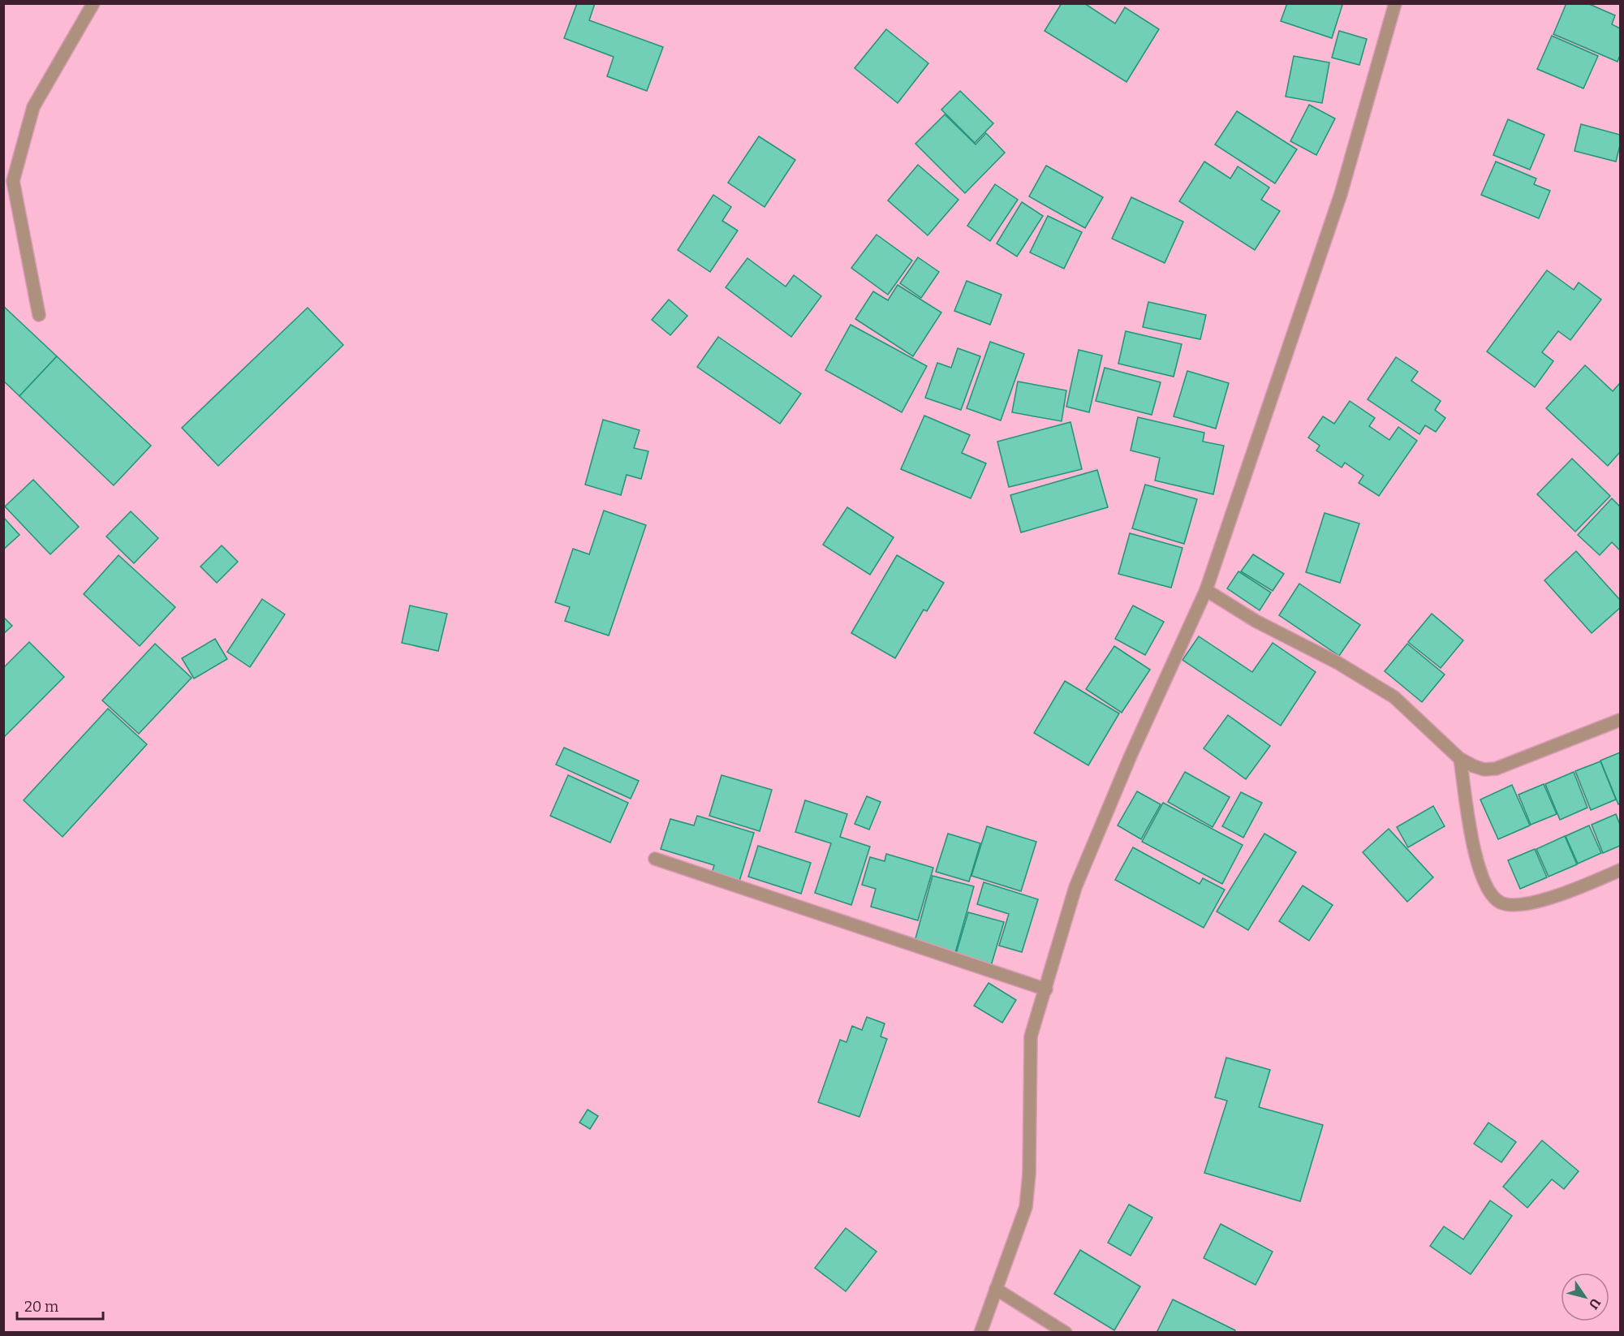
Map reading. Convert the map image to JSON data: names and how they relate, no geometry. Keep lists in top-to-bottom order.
{
  "scale_bar": "20 m",
  "north": "bottom right"
}
